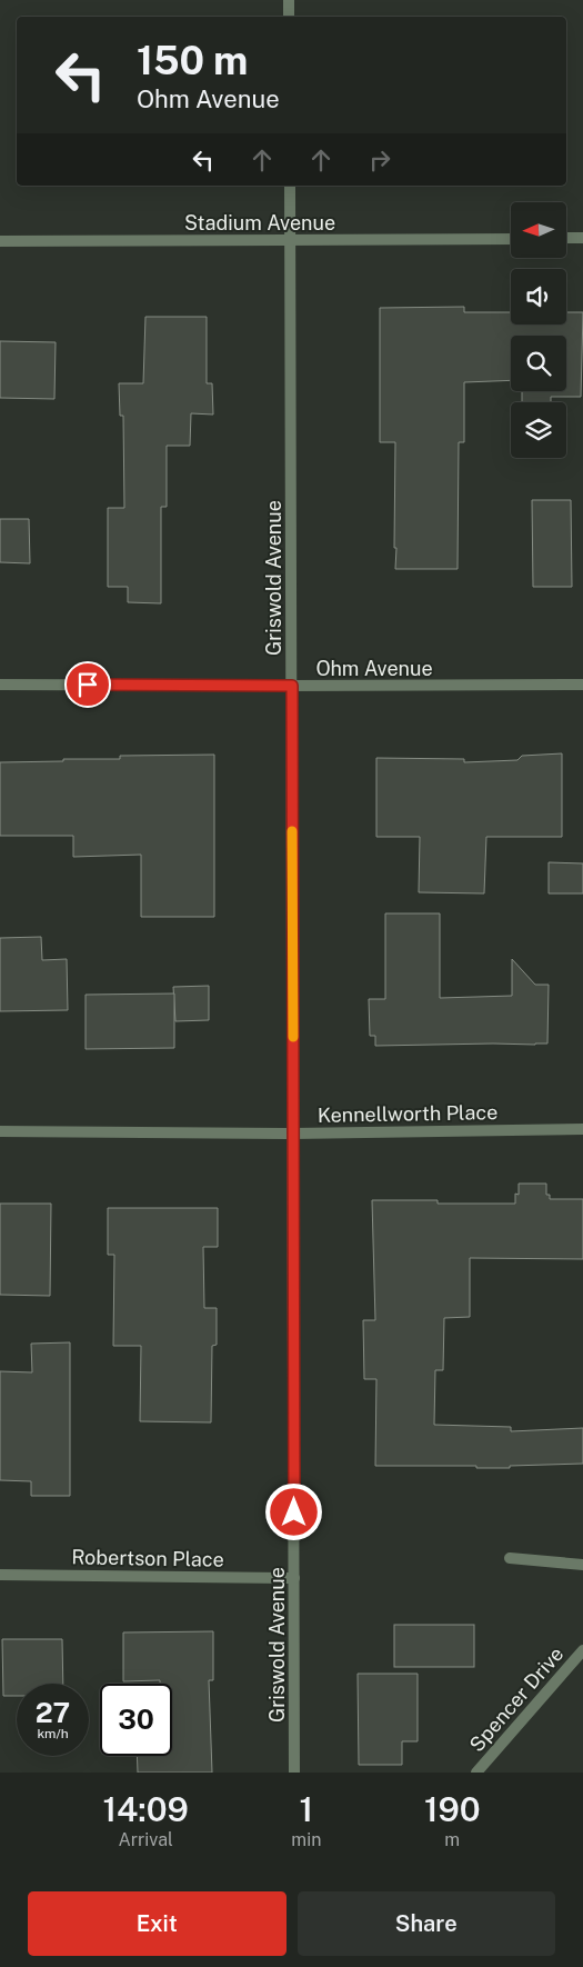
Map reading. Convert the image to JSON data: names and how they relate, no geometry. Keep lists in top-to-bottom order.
{
  "streets": {
    "street": [
      "Stadium Avenue",
      "Griswold Avenue",
      "Ohm Avenue",
      "Kennellworth Place",
      "Robertson Place",
      "Spencer Drive"
    ]
  },
  "crossings": [
    ["Stadium Avenue", "Griswold Avenue"],
    ["Griswold Avenue", "Ohm Avenue"],
    ["Griswold Avenue", "Kennellworth Place"],
    ["Griswold Avenue", "Robertson Place"]
  ],
  "north": "left",
  "page": {
    "turn": ["150 m", "Ohm Avenue"],
    "speed": "27 km/h",
    "limit": "30",
    "eta": [
      "14:09",
      "Arrival",
      "1",
      "min",
      "190",
      "m"
    ],
    "buttons": ["Exit", "Share"]
  }
}
